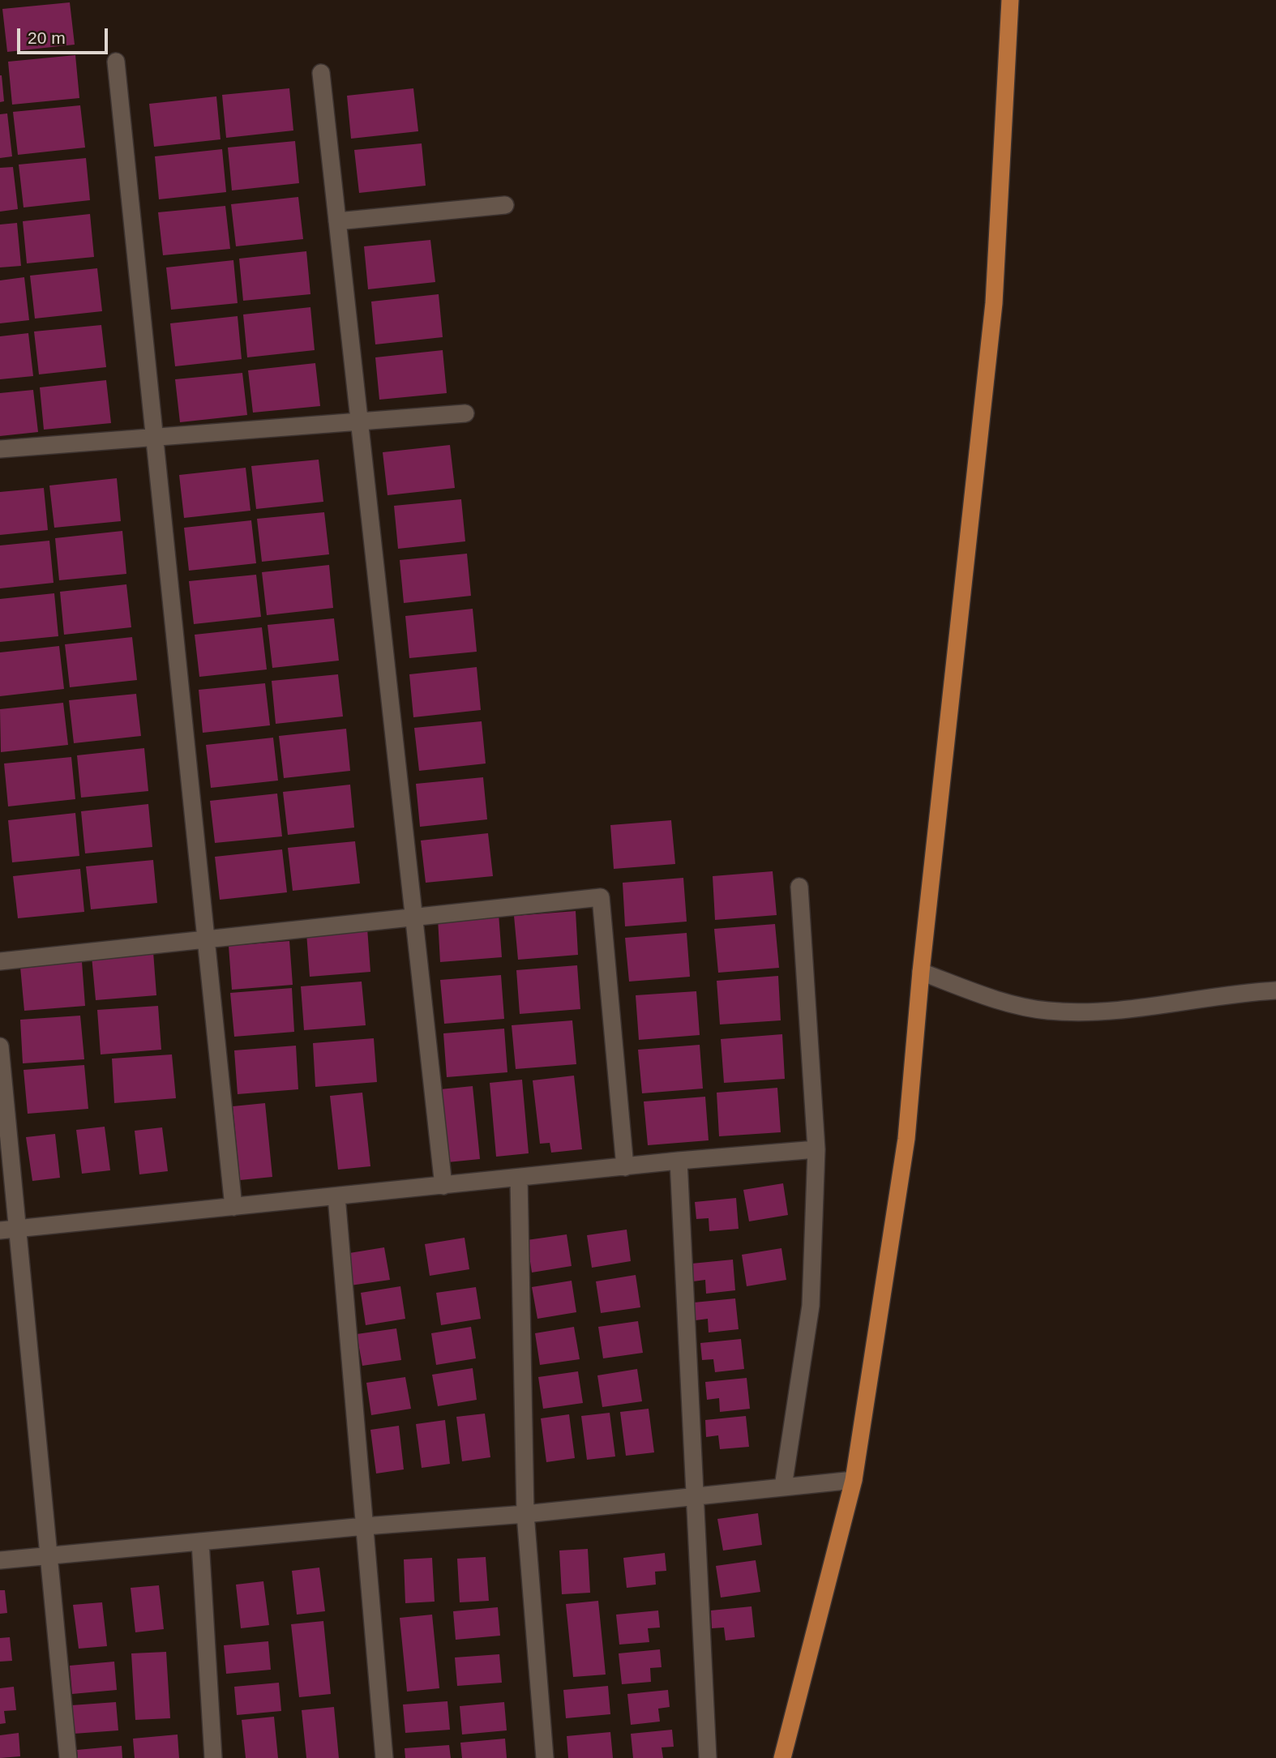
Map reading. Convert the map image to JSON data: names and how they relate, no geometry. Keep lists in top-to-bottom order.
{
  "scale_bar": "20 m"
}
